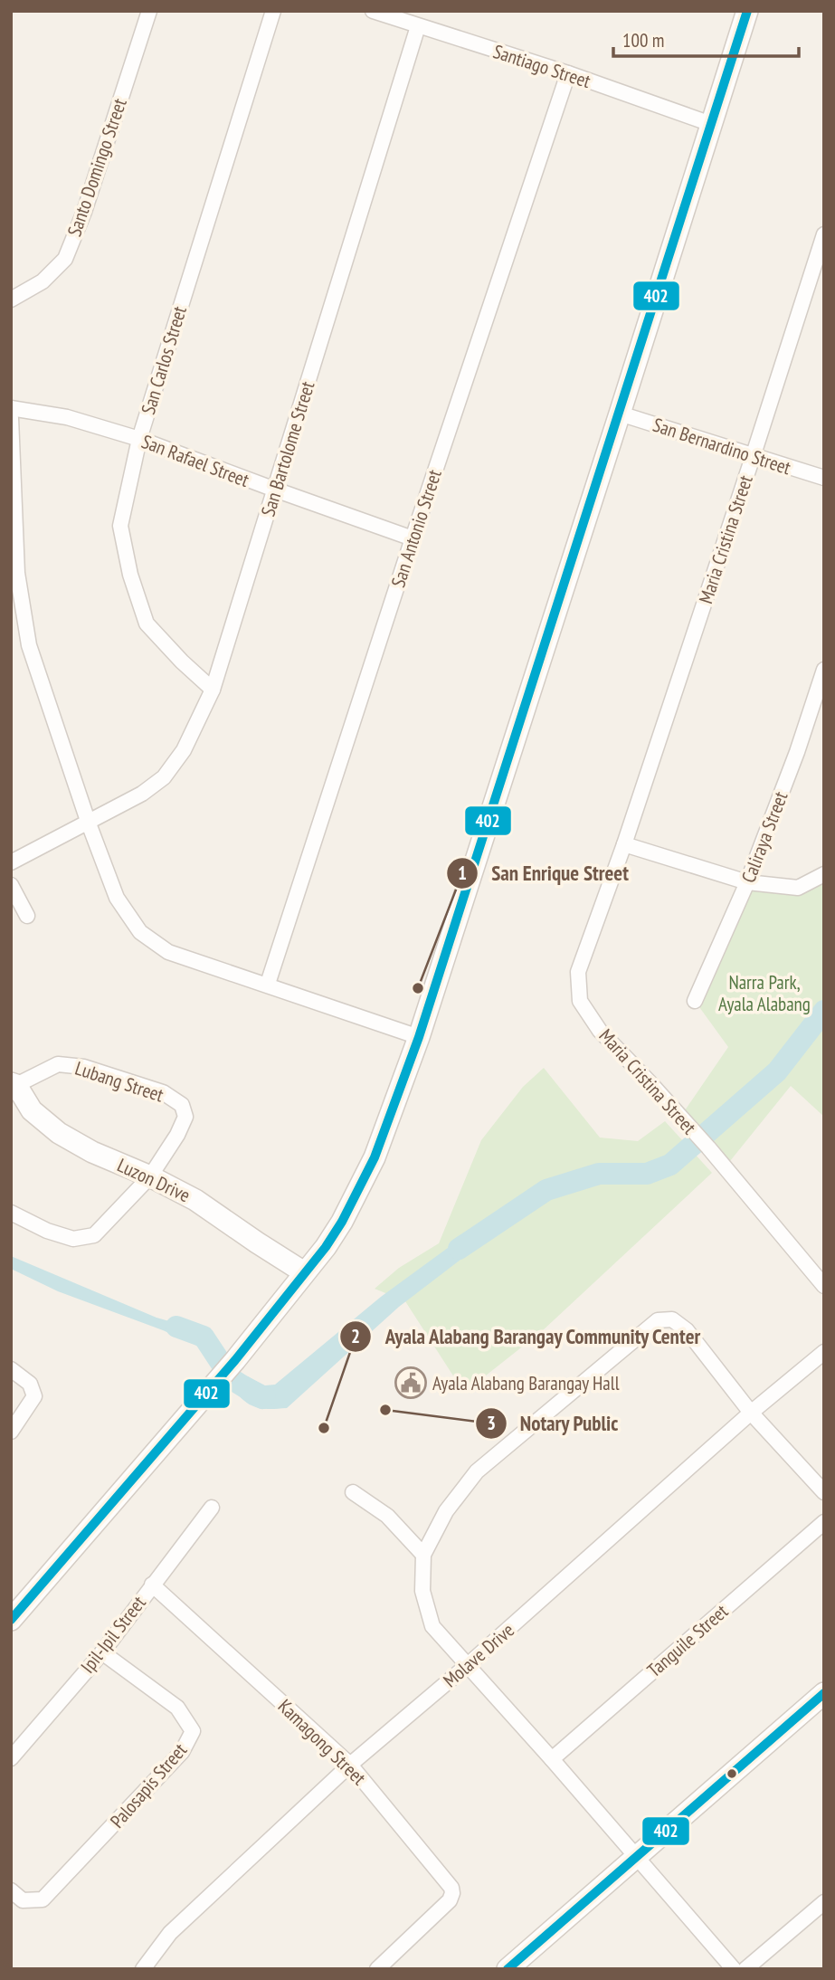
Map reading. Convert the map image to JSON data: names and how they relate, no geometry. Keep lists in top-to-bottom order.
{
  "streets": {
    "street": [
      "Santiago Street",
      "Santo Domingo Street",
      "San Carlos Street",
      "San Bernardino Street",
      "San Bartolome Street",
      "San Rafael Street",
      "San Antonio Street",
      "Maria Cristina Street",
      "Caliraya Street",
      "Lubang Street",
      "Luzon Drive",
      "Ipil-Ipil Street",
      "Tanguile Street",
      "Molave Drive",
      "Kamagong Street",
      "Palosapis Street"
    ]
  },
  "crossings": [
    ["Santiago Street", "San Bartolome Street"],
    ["Santiago Street", "San Antonio Street"],
    ["San Carlos Street", "San Bartolome Street"],
    ["San Carlos Street", "San Rafael Street"],
    ["San Bernardino Street", "Maria Cristina Street"],
    ["San Bartolome Street", "San Rafael Street"],
    ["San Rafael Street", "San Antonio Street"],
    ["Lubang Street", "Luzon Drive"],
    ["Ipil-Ipil Street", "Kamagong Street"],
    ["Ipil-Ipil Street", "Palosapis Street"],
    ["Molave Drive", "Kamagong Street"]
  ],
  "parks": ["Narra Park, Ayala Alabang"],
  "places": {
    "other": ["San Enrique Street", "Notary Public", "Ayala Alabang Barangay Community Center"],
    "public building": ["Ayala Alabang Barangay Hall"]
  },
  "lines": ["transit line 402"],
  "scale_bar": "100 m"
}
